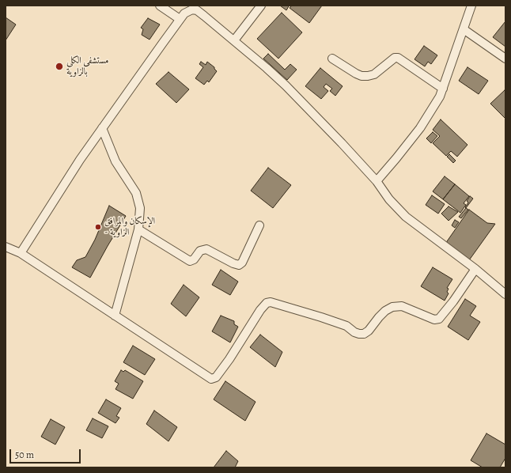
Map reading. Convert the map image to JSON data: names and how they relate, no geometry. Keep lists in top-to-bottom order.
{
  "places": ["مستشفى الكلى بالزاوية", "الإسكان والمرافق - الزاوية"],
  "scale_bar": "50 m"
}
